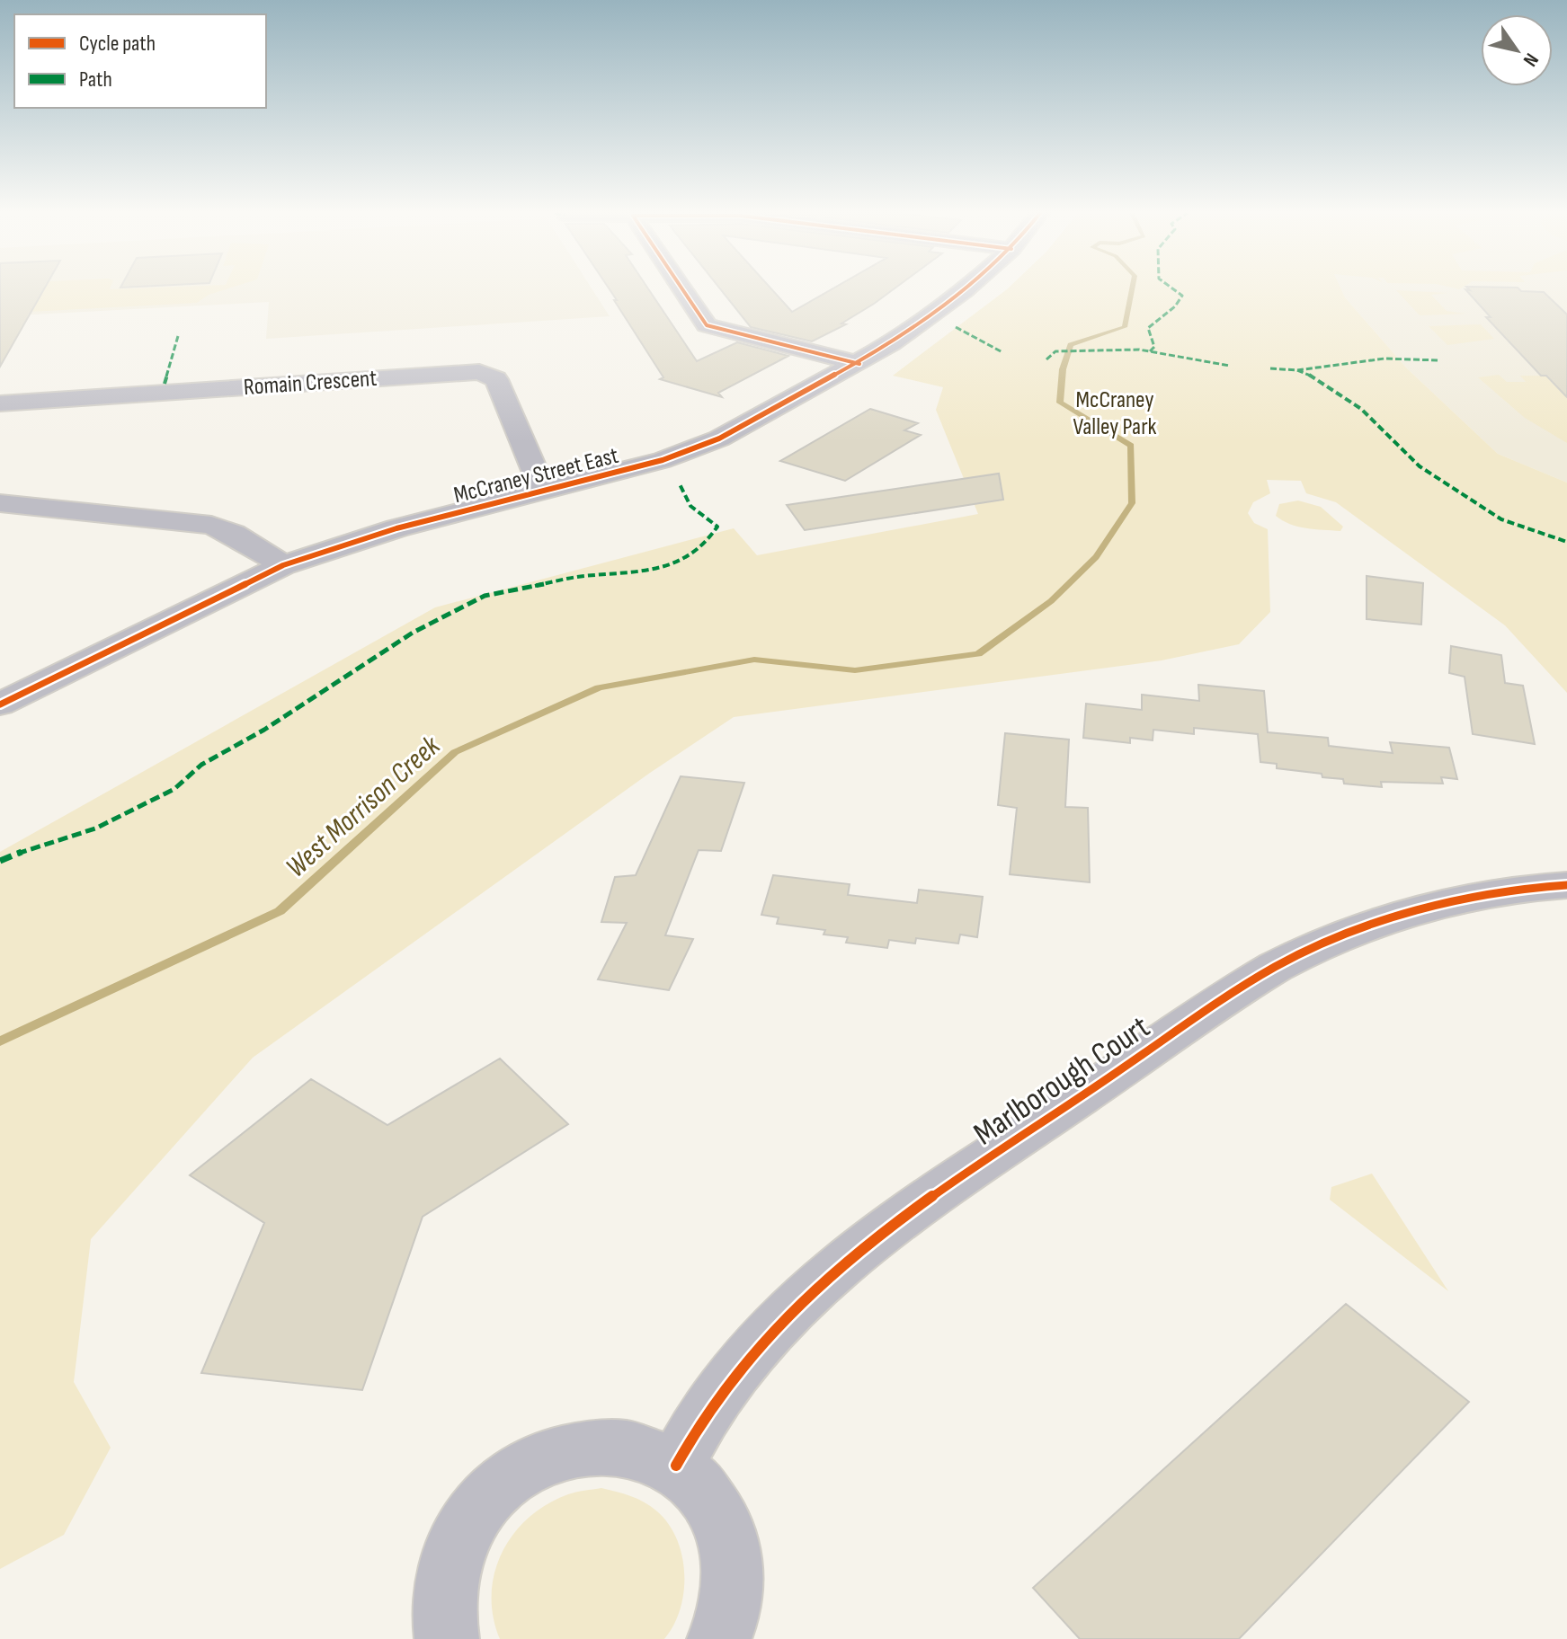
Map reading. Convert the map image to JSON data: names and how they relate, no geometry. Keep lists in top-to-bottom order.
{
  "streets": {
    "street": ["Romain Crescent", "McCraney Street East", "Marlborough Court"]
  },
  "crossings": [
    ["Romain Crescent", "McCraney Street East"]
  ],
  "water": ["West Morrison Creek"],
  "parks": ["McCraney Valley Park"],
  "legend": ["Cycle path", "Path"],
  "north": "bottom right"
}
